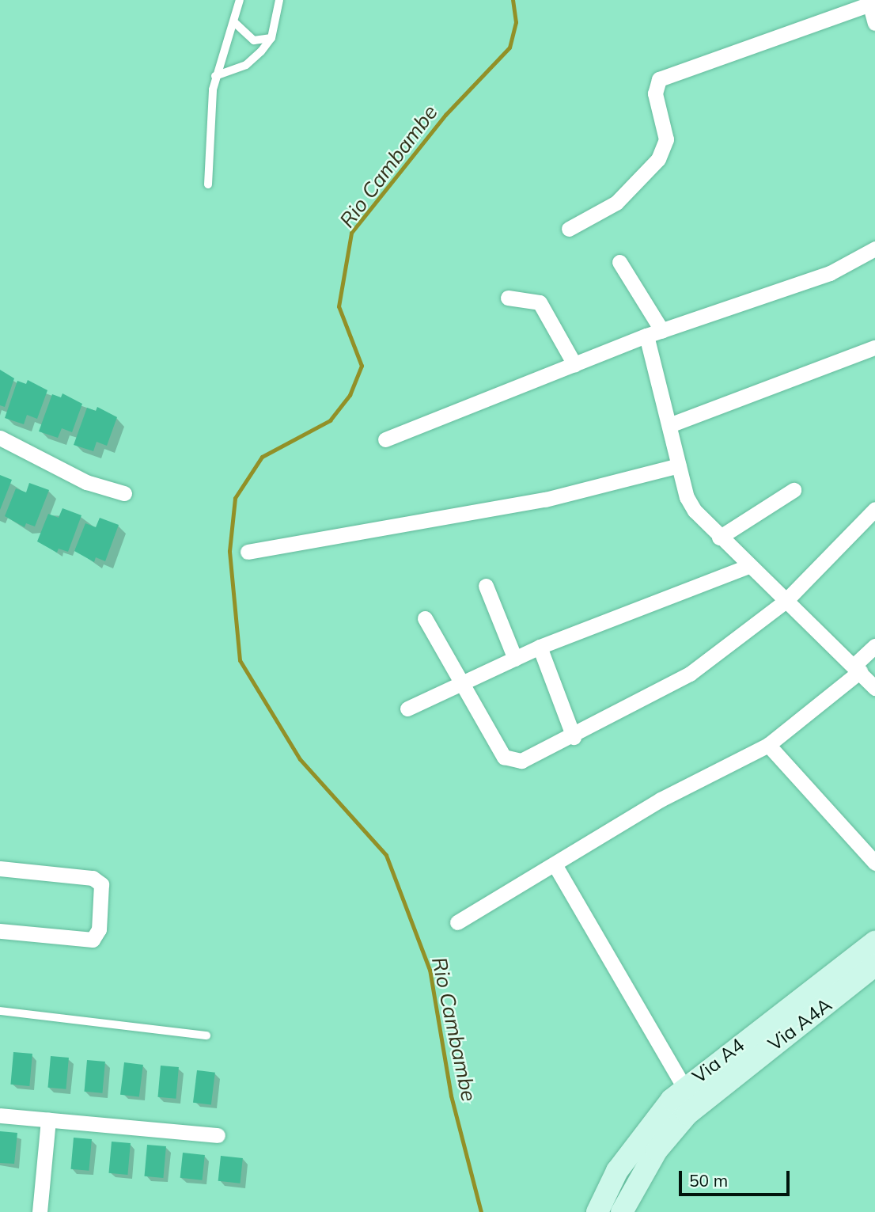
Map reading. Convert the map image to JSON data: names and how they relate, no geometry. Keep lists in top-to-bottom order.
{
  "streets": {
    "main road": ["Via A4A", "Via A4"]
  },
  "water": ["Rio Cambambe"],
  "scale_bar": "50 m"
}
